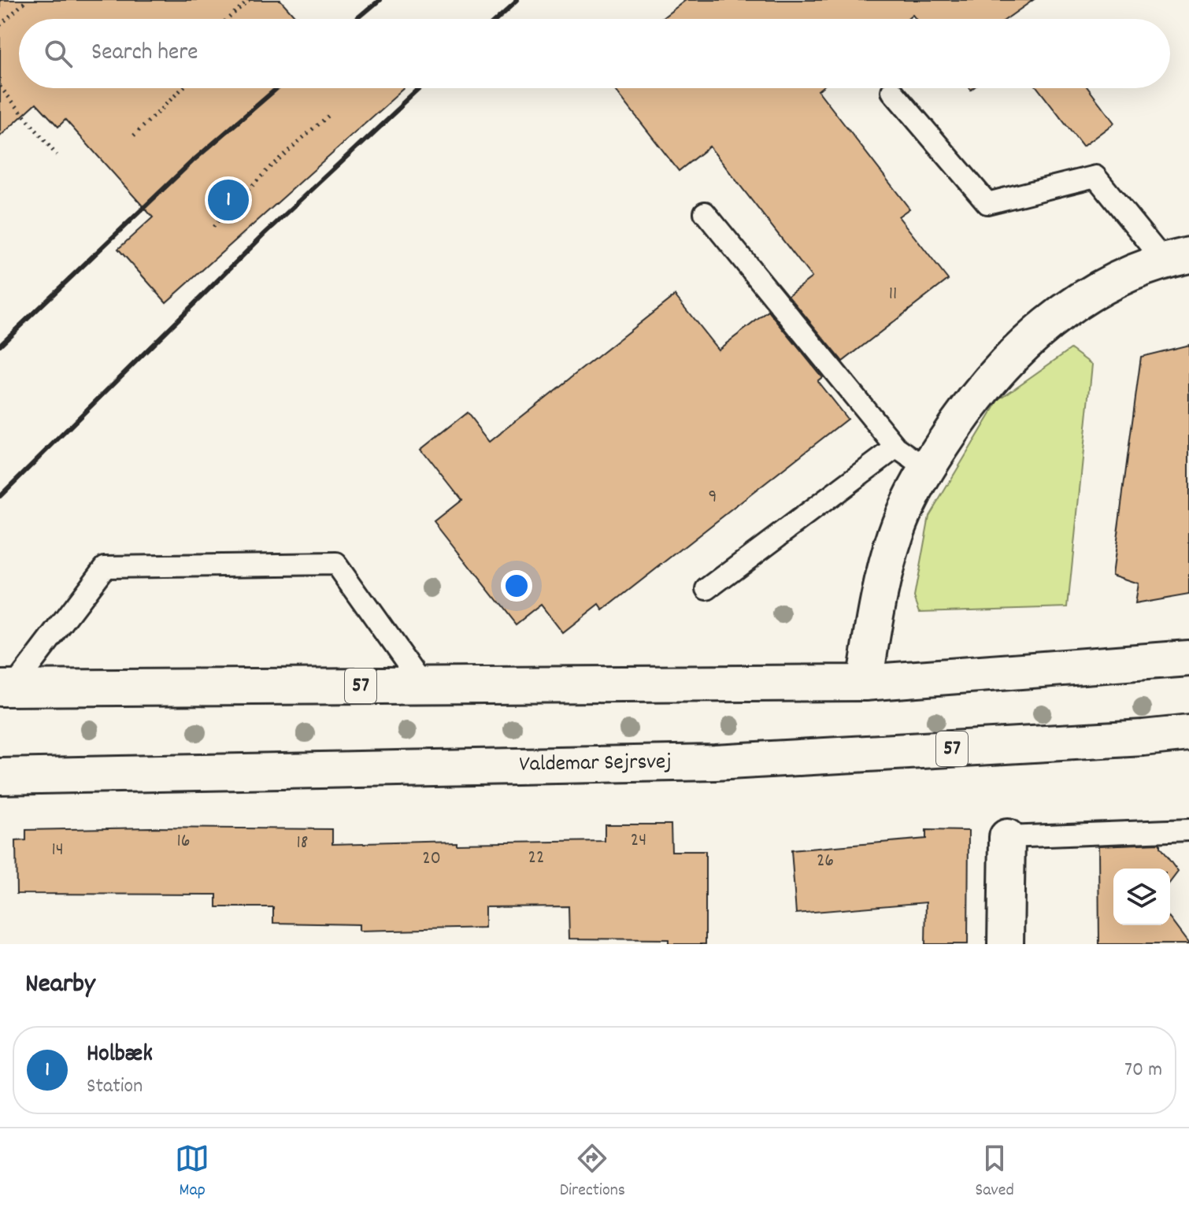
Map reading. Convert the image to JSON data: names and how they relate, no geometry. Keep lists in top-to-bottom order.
{
  "streets": {
    "main road": ["57", "Valdemar Sejrsvej"]
  },
  "house_numbers": [
    "11",
    "9",
    "24",
    "16",
    "18",
    "14",
    "22",
    "20",
    "26"
  ],
  "page": {
    "search": "Search here",
    "pins": "1",
    "heading": "Nearby",
    "list": [
      {
        "mark": "1",
        "name": "Holbæk",
        "note": "Station",
        "value": "70 m"
      }
    ],
    "nav": ["Map", "Directions", "Saved"]
  }
}
